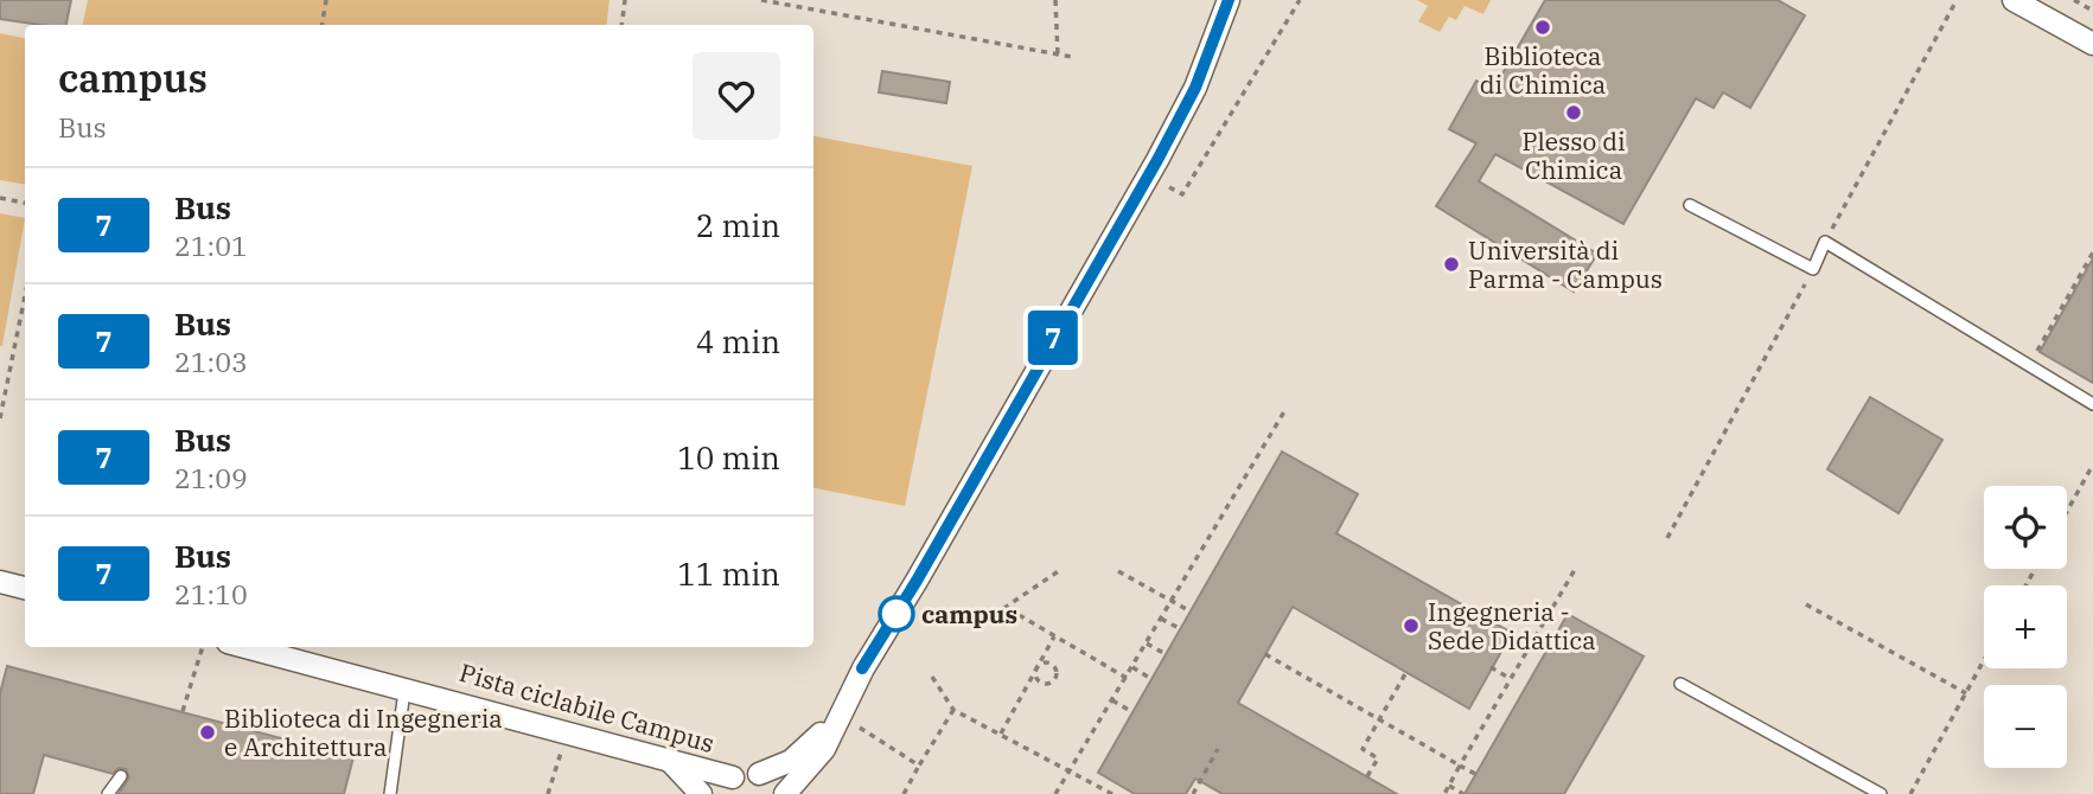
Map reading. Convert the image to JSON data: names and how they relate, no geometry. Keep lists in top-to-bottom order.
{
  "places": [
    "Biblioteca di Chimica",
    "Plesso di Chimica",
    "Università di Parma - Campus",
    "campus",
    "Ingegneria - Sede Didattica",
    "Biblioteca di Ingegneria e Architettura"
  ],
  "lines": ["bus line 7"],
  "page": {
    "on_map": "7",
    "heading": ["campus", "Bus"],
    "list": [
      {
        "mark": "7",
        "name": "Bus",
        "note": "21:01",
        "value": "2 min"
      },
      {
        "mark": "7",
        "name": "Bus",
        "note": "21:03",
        "value": "4 min"
      },
      {
        "mark": "7",
        "name": "Bus",
        "note": "21:09",
        "value": "10 min"
      },
      {
        "mark": "7",
        "name": "Bus",
        "note": "21:10",
        "value": "11 min"
      }
    ],
    "map_buttons": ["+", "−"]
  }
}
